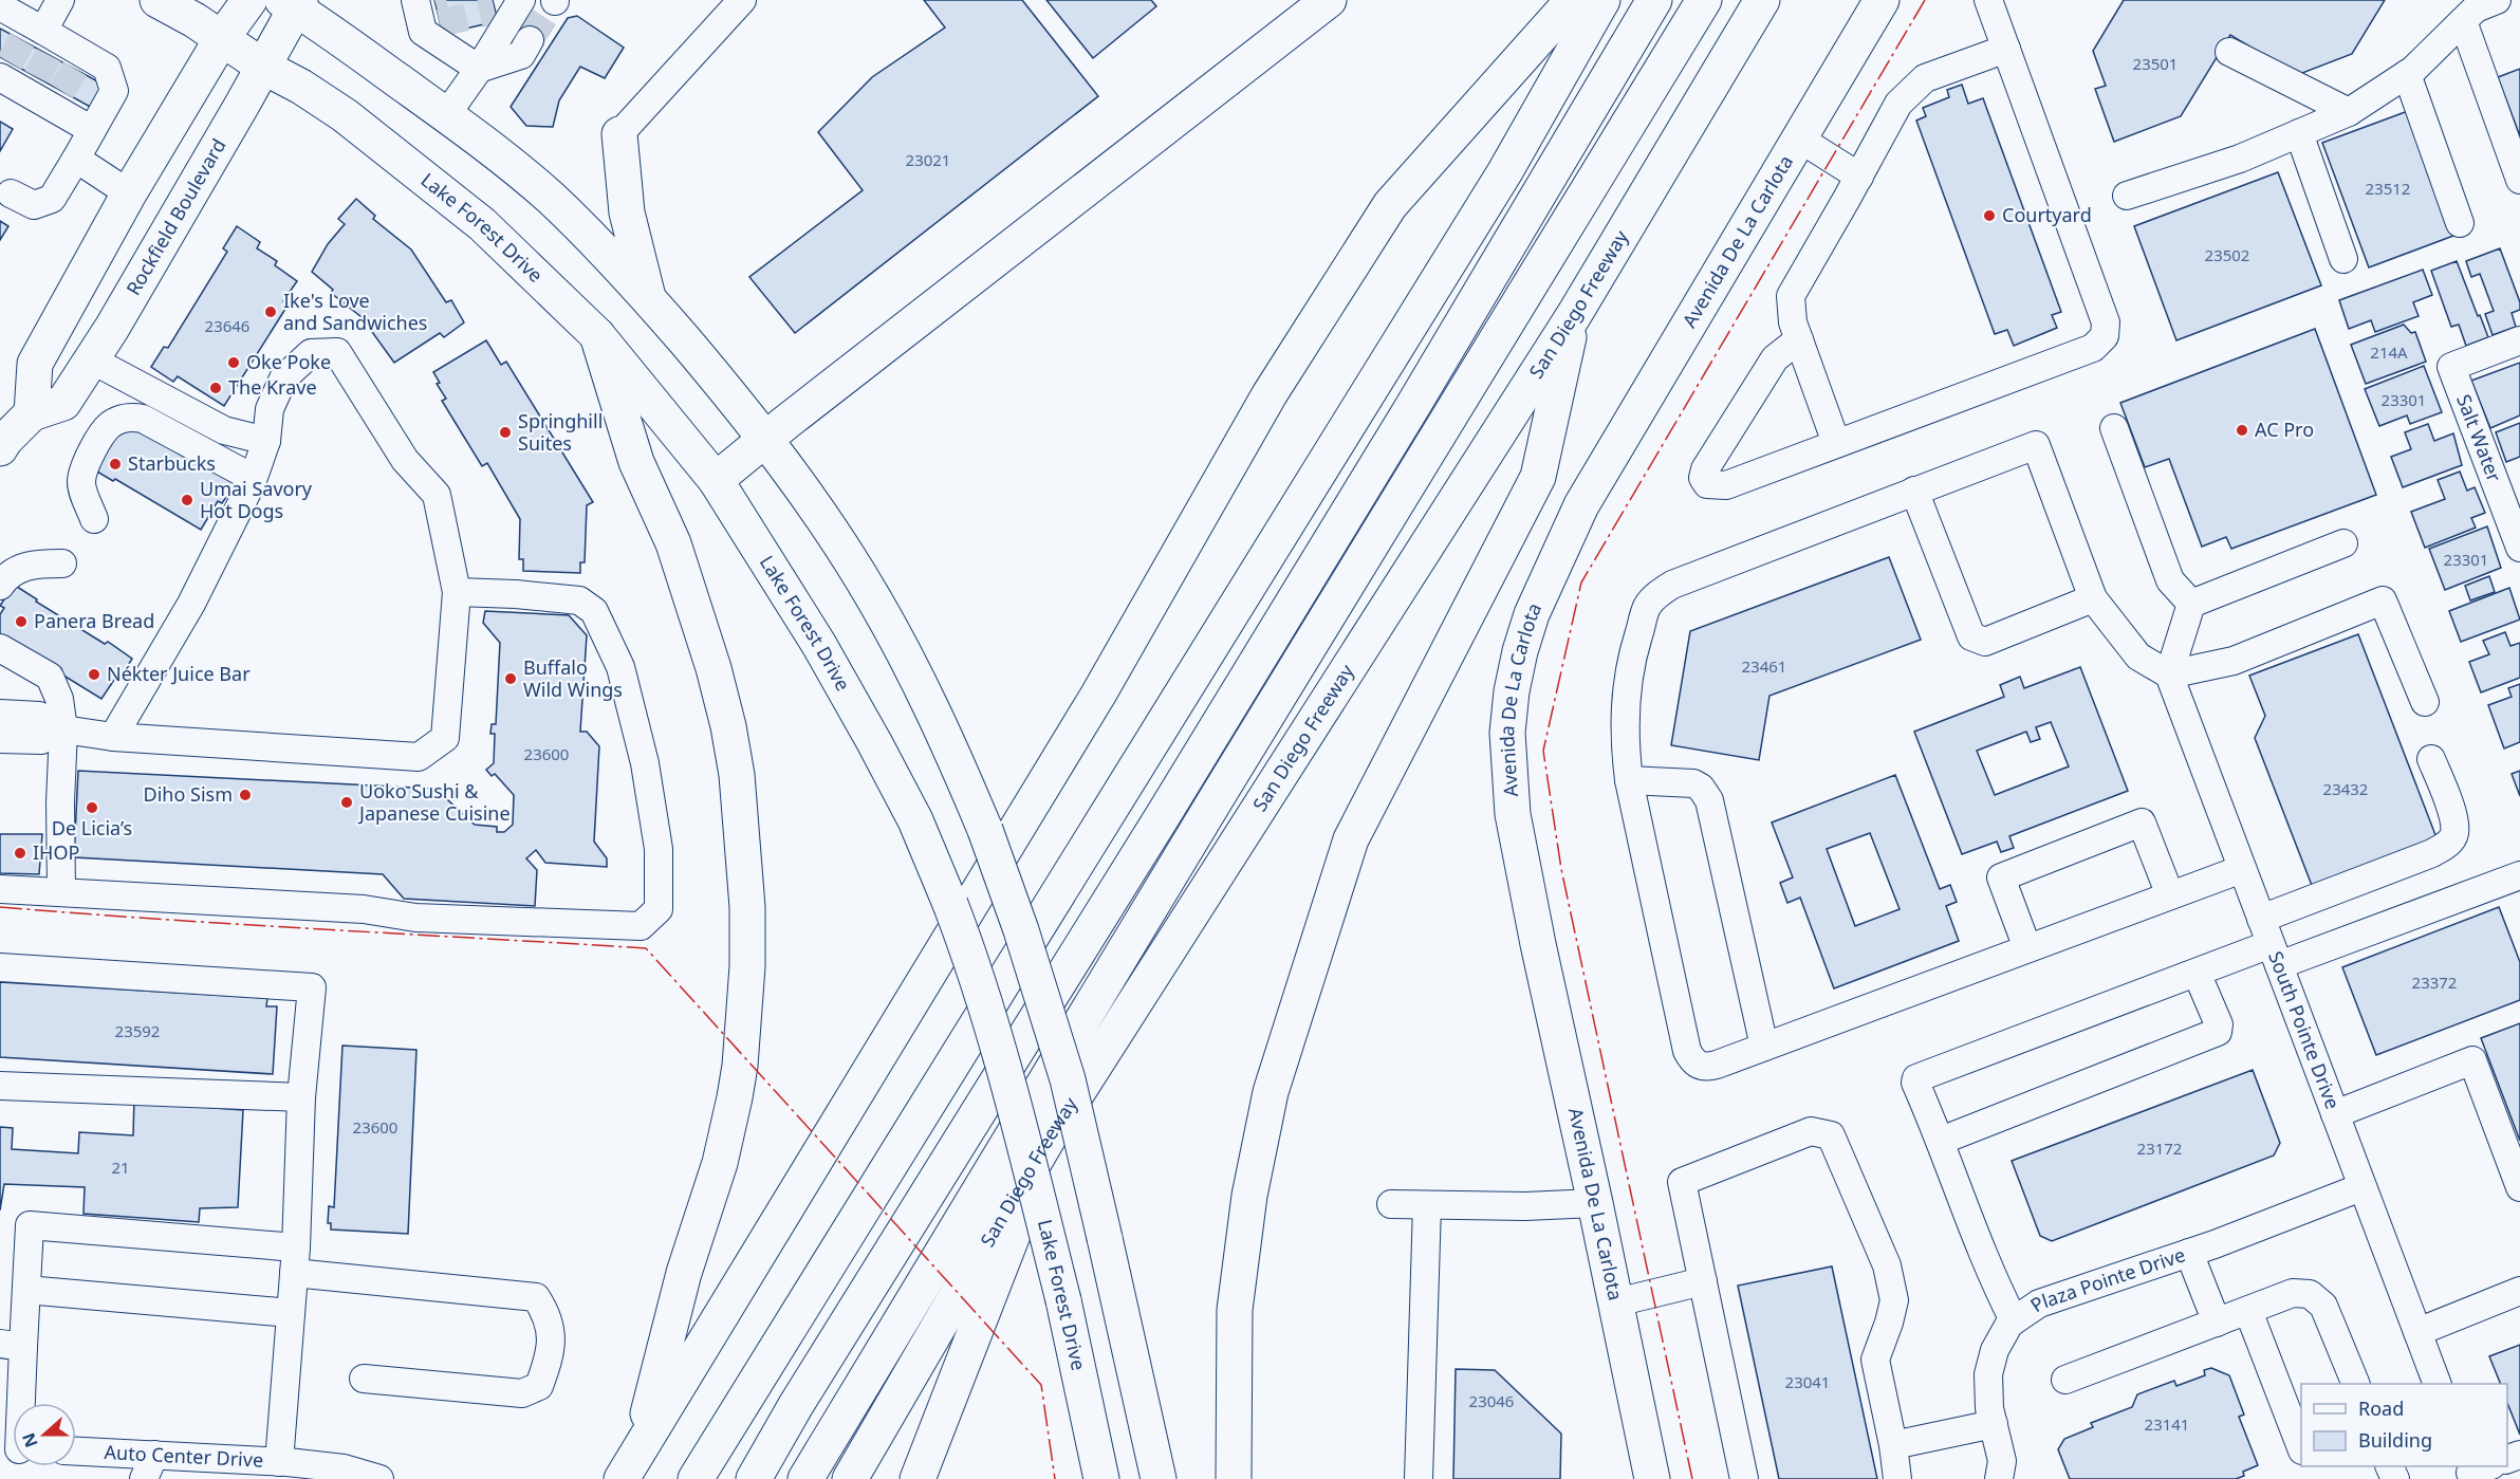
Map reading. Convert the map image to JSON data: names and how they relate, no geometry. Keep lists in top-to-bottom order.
{
  "streets": {
    "main road": [
      "Rockfield Boulevard",
      "Lake Forest Drive",
      "Avenida De La Carlota",
      "San Diego Freeway"
    ],
    "street": [
      "Salt Water",
      "South Pointe Drive",
      "Plaza Pointe Drive",
      "Auto Center Drive"
    ]
  },
  "crossings": [
    ["Rockfield Boulevard", "Lake Forest Drive"],
    ["South Pointe Drive", "Plaza Pointe Drive"]
  ],
  "places": [
    "Courtyard",
    "Ike's Love and Sandwiches",
    "Oke Poke",
    "The Krave",
    "AC Pro",
    "Springhill Suites",
    "Starbucks",
    "Umai Savory Hot Dogs",
    "Panera Bread",
    "Nékter Juice Bar",
    "Buffalo Wild Wings",
    "Diho Sism",
    "Uoko Sushi & Japanese Cuisine",
    "De Licia’s",
    "IHOP"
  ],
  "house_numbers": [
    "23501",
    "23021",
    "23512",
    "23502",
    "23646",
    "214A",
    "23301",
    "23301",
    "23461",
    "23600",
    "23432",
    "23372",
    "23592",
    "23600",
    "23172",
    "21",
    "23041",
    "23046",
    "23141"
  ],
  "legend": ["Road", "Building"],
  "north": "left"
}
